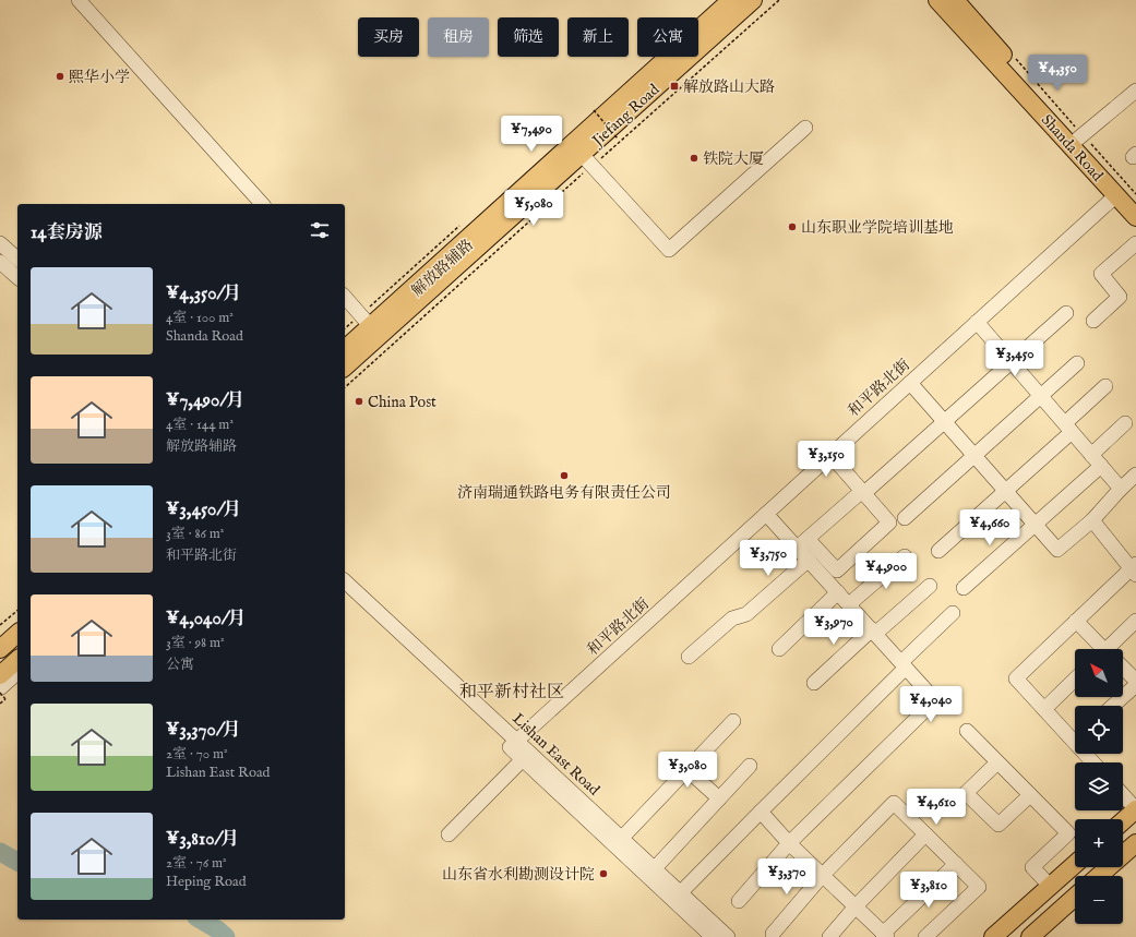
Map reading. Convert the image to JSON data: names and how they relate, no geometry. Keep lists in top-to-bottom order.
{
  "streets": {
    "main road": ["Jiefang Road", "Shanda Road"],
    "street": ["解放路辅路", "和平路北街", "Lishan East Road"]
  },
  "crossings": [
    ["Jiefang Road", "解放路辅路"],
    ["Shanda Road", "和平路北街"],
    ["和平路北街", "Lishan East Road"]
  ],
  "districts": ["和平新村社区"],
  "places": {
    "other": [
      "熙华小学",
      "铁院大厦",
      "山东职业学院培训基地",
      "China Post",
      "济南瑞通铁路电务有限责任公司",
      "山东省水利勘测设计院"
    ],
    "transit": ["解放路山大路"]
  },
  "north": "top left",
  "page": {
    "chip": [
      "买房",
      "租房",
      "筛选",
      "新上",
      "公寓"
    ],
    "price": [
      "¥4,350",
      "¥7,490",
      "¥5,080",
      "¥3,450",
      "¥3,150",
      "¥4,660",
      "¥3,750",
      "¥4,900",
      "¥3,970",
      "¥4,040",
      "¥3,080",
      "¥4,610",
      "¥3,370",
      "¥3,810"
    ],
    "heading": "14套房源",
    "list": [
      {
        "name": "¥4,350/月",
        "note": "4室 · 100 m² · Shanda Road"
      },
      {
        "name": "¥7,490/月",
        "note": "4室 · 144 m² · 解放路辅路"
      },
      {
        "name": "¥3,450/月",
        "note": "3室 · 86 m² · 和平路北街"
      },
      {
        "name": "¥4,040/月",
        "note": "3室 · 98 m² · 公寓"
      },
      {
        "name": "¥3,370/月",
        "note": "2室 · 70 m² · Lishan East Road"
      },
      {
        "name": "¥3,810/月",
        "note": "2室 · 76 m² · Heping Road"
      }
    ],
    "map_buttons": ["+", "−"]
  }
}
